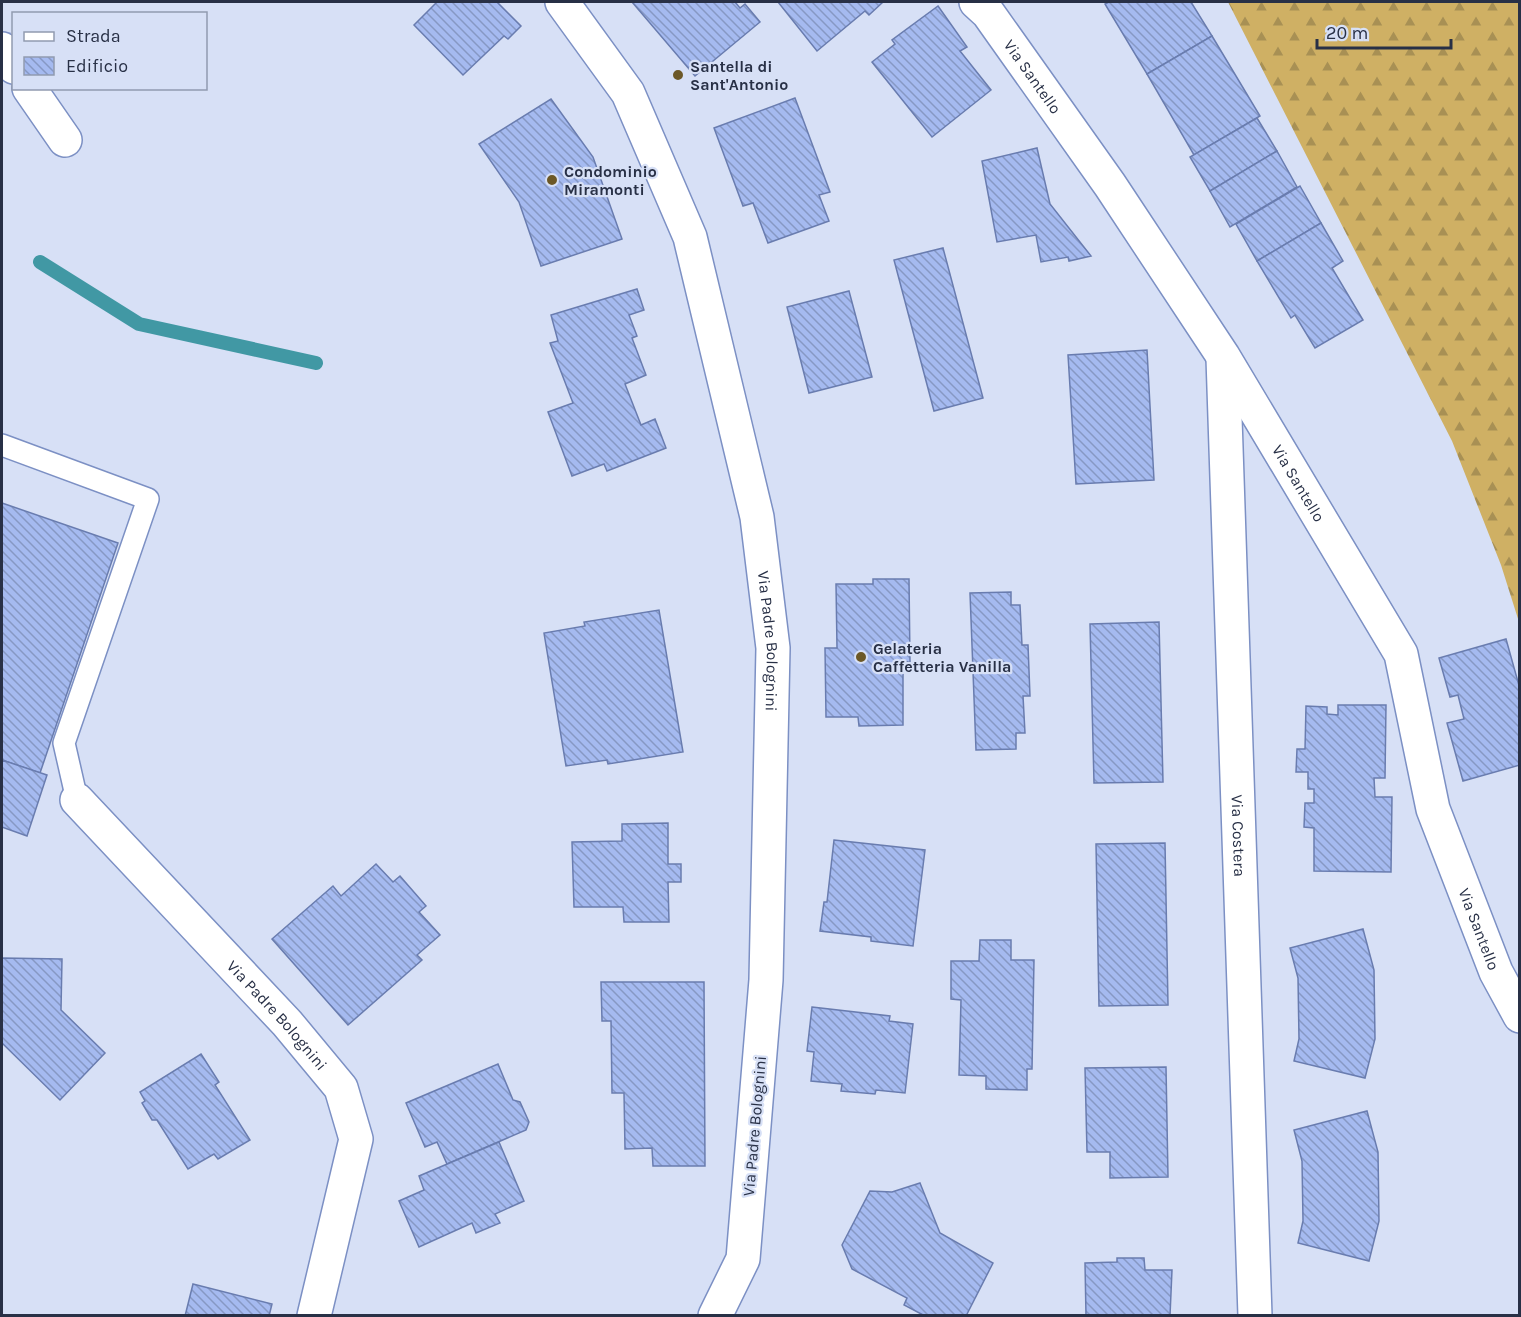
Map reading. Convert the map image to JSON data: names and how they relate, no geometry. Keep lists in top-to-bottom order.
{
  "streets": {
    "street": ["Via Santello", "Via Padre Bolognini", "Via Costera"]
  },
  "crossings": [
    ["Via Santello", "Via Costera"]
  ],
  "places": ["Santella di Sant'Antonio", "Condominio Miramonti", "Gelateria Caffetteria Vanilla"],
  "legend": ["Strada", "Edificio"],
  "scale_bar": "20 m"
}
